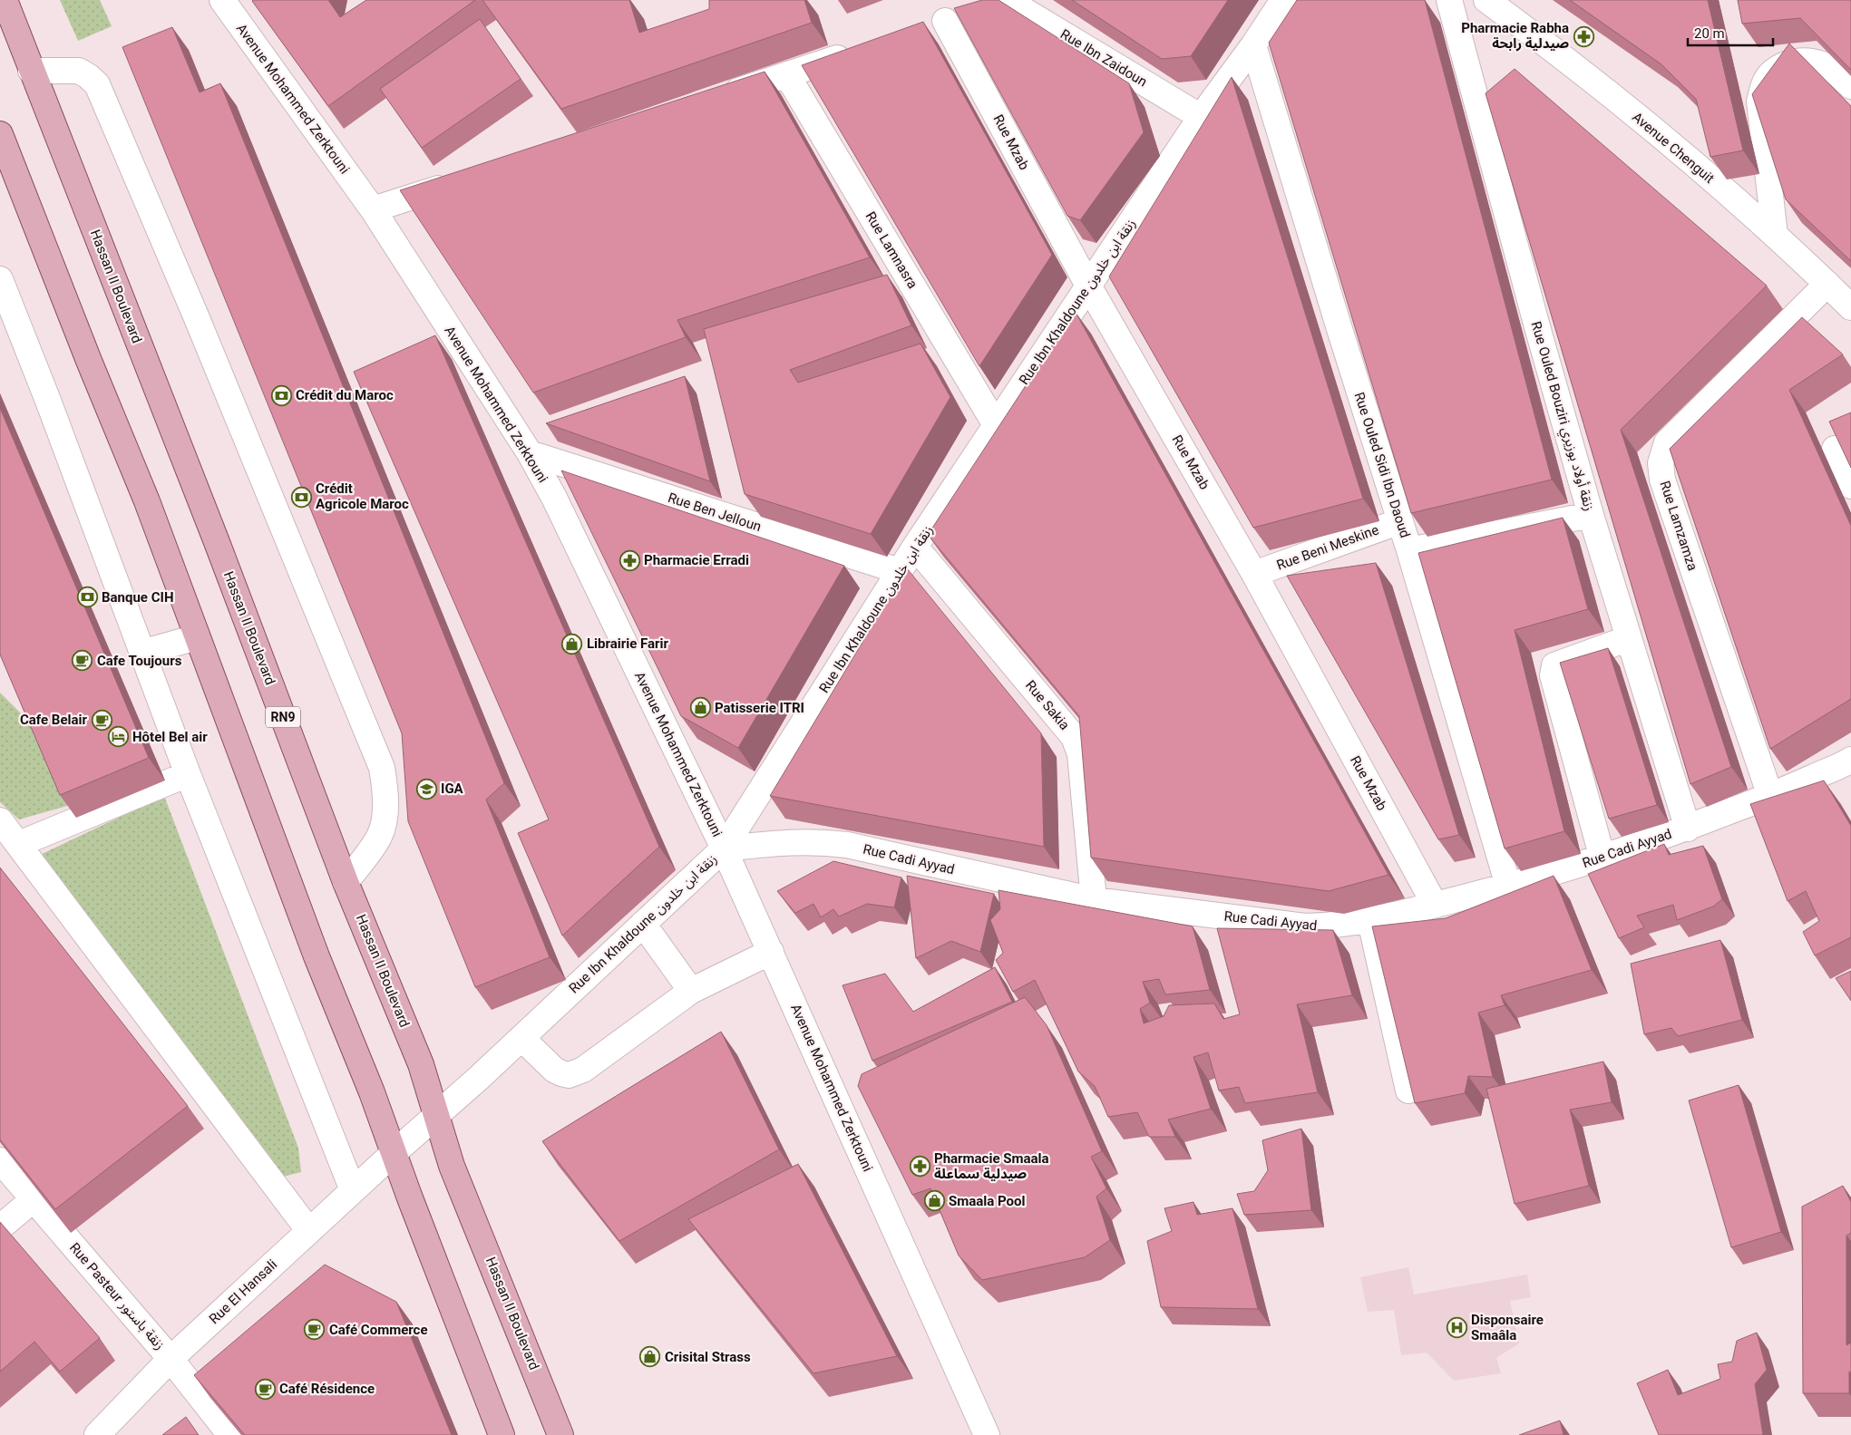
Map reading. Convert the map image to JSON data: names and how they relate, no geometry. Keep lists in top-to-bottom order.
{
  "streets": {
    "main road": ["Hassan II Boulevard", "RN9"],
    "street": [
      "Rue Ibn Zaidoun",
      "Avenue Mohammed Zerktouni",
      "Rue Mzab",
      "Avenue Chenguit",
      "Rue Lamnasra",
      "Rue Ibn Khaldoune زنقة ابن خلدون",
      "Rue Ouled Bouziri زنقة أولاد بوزيري",
      "Rue Ouled Sidi Ibn Daoud",
      "Rue Ben Jelloun",
      "Rue Lamzamza",
      "Rue Beni Meskine",
      "Rue Sakia",
      "Rue Cadi Ayyad",
      "Rue El Hansali",
      "Rue Pasteur زنقة باستور"
    ]
  },
  "crossings": [
    ["Rue Ibn Zaidoun", "Rue Ibn Khaldoune زنقة ابن خلدون"],
    ["Avenue Mohammed Zerktouni", "Rue Ibn Khaldoune زنقة ابن خلدون"],
    ["Avenue Mohammed Zerktouni", "Rue Ben Jelloun"],
    ["Avenue Mohammed Zerktouni", "Rue Cadi Ayyad"],
    ["Rue Mzab", "Rue Ibn Khaldoune زنقة ابن خلدون"],
    ["Rue Mzab", "Rue Beni Meskine"],
    ["Rue Mzab", "Rue Cadi Ayyad"],
    ["Avenue Chenguit", "Rue Lamzamza"],
    ["Rue Lamnasra", "Rue Ibn Khaldoune زنقة ابن خلدون"],
    ["Hassan II Boulevard", "Rue Ibn Khaldoune زنقة ابن خلدون"],
    ["Rue Ibn Khaldoune زنقة ابن خلدون", "Rue Ouled Sidi Ibn Daoud"],
    ["Rue Ibn Khaldoune زنقة ابن خلدون", "Rue Ben Jelloun"],
    ["Rue Ibn Khaldoune زنقة ابن خلدون", "Rue Sakia"],
    ["Rue Ibn Khaldoune زنقة ابن خلدون", "Rue Cadi Ayyad"],
    ["Rue Ibn Khaldoune زنقة ابن خلدون", "Rue El Hansali"],
    ["Rue Ouled Bouziri زنقة أولاد بوزيري", "Rue Cadi Ayyad"],
    ["Rue Ouled Sidi Ibn Daoud", "Rue Beni Meskine"],
    ["Rue Ouled Sidi Ibn Daoud", "Rue Cadi Ayyad"],
    ["Rue Lamzamza", "Rue Cadi Ayyad"],
    ["Rue Sakia", "Rue Cadi Ayyad"],
    ["Rue El Hansali", "Rue Pasteur زنقة باستور"]
  ],
  "places": {
    "pharmacy": ["Pharmacie Rabha صيدلية رابحة", "Pharmacie Erradi", "Pharmacie Smaala صيدلية سماعلة"],
    "bank": ["Crédit du Maroc", "Crédit Agricole Maroc", "Banque CIH"],
    "shop": [
      "Librairie Farir",
      "Patisserie ITRI",
      "Smaala Pool",
      "Crisital Strass"
    ],
    "cafe": [
      "Cafe Toujours",
      "Cafe Belair",
      "Café Commerce",
      "Café Résidence"
    ],
    "hotel": ["Hôtel Bel air"],
    "school or university": ["IGA"],
    "hospital": ["Disponsaire Smaâla"]
  },
  "scale_bar": "20 m"
}
